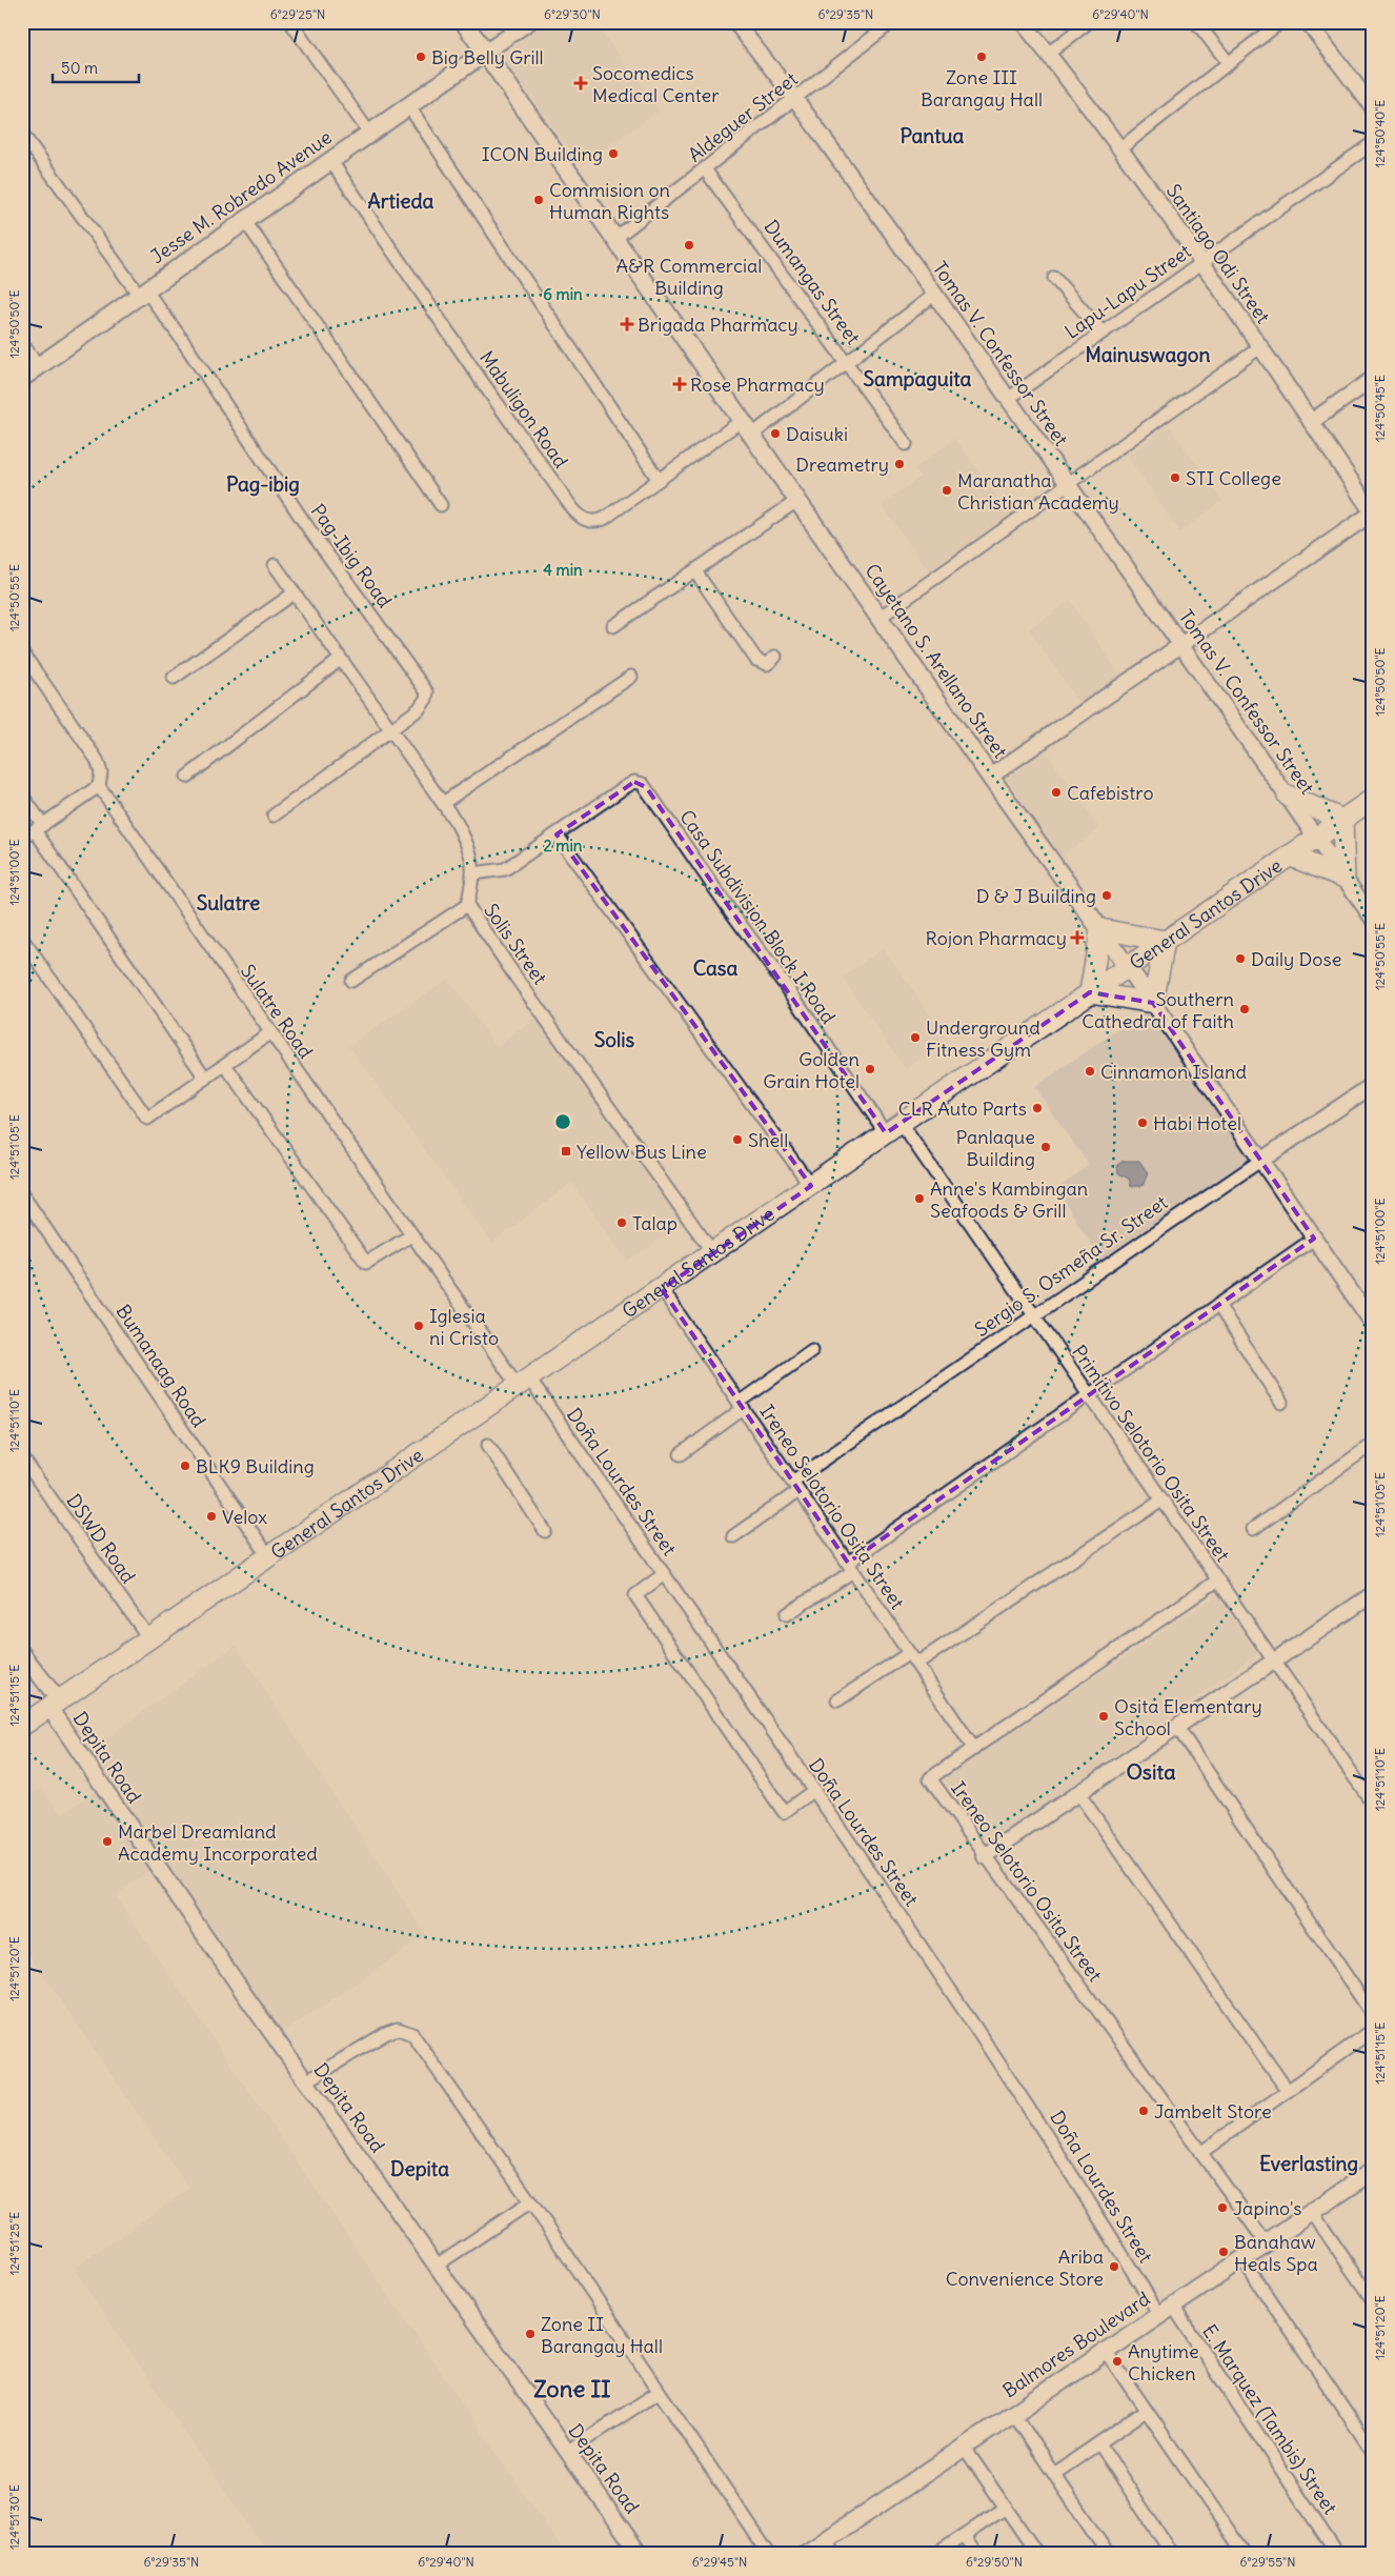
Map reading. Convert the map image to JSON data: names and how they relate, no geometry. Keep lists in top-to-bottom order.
{
  "streets": {
    "highway": ["General Santos Drive"],
    "main road": ["Jesse M. Robredo Avenue", "Cayetano S. Arellano Street", "Balmores Boulevard"],
    "street": [
      "Aldeguer Street",
      "Santiago Odi Street",
      "Dumangas Street",
      "Lapu-Lapu Street",
      "Tomas V. Confessor Street",
      "Mabuligon Road",
      "Pag-Ibig Road",
      "Casa Subdivision Block I Road",
      "Solis Street",
      "Sulatre Road",
      "Sergio S. Osmeña Sr. Street",
      "Bumanaag Road",
      "Primitivo Selotorio Osita Street",
      "Doña Lourdes Street",
      "Ireneo Selotorio Osita Street",
      "DSWD Road",
      "Depita Road",
      "E. Marquez (Tambis) Street"
    ]
  },
  "crossings": [
    ["Aldeguer Street", "Dumangas Street"],
    ["Aldeguer Street", "Tomas V. Confessor Street"],
    ["Aldeguer Street", "Cayetano S. Arellano Street"],
    ["Jesse M. Robredo Avenue", "Mabuligon Road"],
    ["Jesse M. Robredo Avenue", "Pag-Ibig Road"],
    ["Jesse M. Robredo Avenue", "Cayetano S. Arellano Street"],
    ["Santiago Odi Street", "Lapu-Lapu Street"],
    ["Lapu-Lapu Street", "Tomas V. Confessor Street"],
    ["Tomas V. Confessor Street", "General Santos Drive"],
    ["Mabuligon Road", "Cayetano S. Arellano Street"],
    ["Pag-Ibig Road", "Solis Street"],
    ["Cayetano S. Arellano Street", "General Santos Drive"],
    ["Cayetano S. Arellano Street", "Sergio S. Osmeña Sr. Street"],
    ["General Santos Drive", "Casa Subdivision Block I Road"],
    ["General Santos Drive", "Solis Street"],
    ["General Santos Drive", "Sulatre Road"],
    ["General Santos Drive", "Bumanaag Road"],
    ["General Santos Drive", "Primitivo Selotorio Osita Street"],
    ["General Santos Drive", "Doña Lourdes Street"],
    ["General Santos Drive", "Ireneo Selotorio Osita Street"],
    ["General Santos Drive", "DSWD Road"],
    ["General Santos Drive", "Depita Road"],
    ["Casa Subdivision Block I Road", "Primitivo Selotorio Osita Street"],
    ["Sulatre Road", "Doña Lourdes Street"],
    ["Sergio S. Osmeña Sr. Street", "Primitivo Selotorio Osita Street"],
    ["Sergio S. Osmeña Sr. Street", "Ireneo Selotorio Osita Street"],
    ["Doña Lourdes Street", "Balmores Boulevard"],
    ["Doña Lourdes Street", "E. Marquez (Tambis) Street"],
    ["Ireneo Selotorio Osita Street", "Balmores Boulevard"],
    ["Balmores Boulevard", "E. Marquez (Tambis) Street"]
  ],
  "districts": [
    "Pantua",
    "Artieda",
    "Mainuswagon",
    "Sampaguita",
    "Pag-ibig",
    "Sulatre",
    "Casa",
    "Solis",
    "Osita",
    "Everlasting",
    "Depita",
    "Zone II"
  ],
  "places": {
    "other": [
      "Big Belly Grill",
      "Zone III Barangay Hall",
      "ICON Building",
      "Commision on Human Rights",
      "A&R Commercial Building",
      "Daisuki",
      "Dreametry",
      "STI College",
      "Maranatha Christian Academy",
      "Cafebistro",
      "D & J Building",
      "Daily Dose",
      "Southern Cathedral of Faith",
      "Underground Fitness Gym",
      "Golden Grain Hotel",
      "Cinnamon Island",
      "CLR Auto Parts",
      "Habi Hotel",
      "Shell",
      "Panlaque Building",
      "Anne's Kambingan Seafoods & Grill",
      "Talap",
      "Iglesia ni Cristo",
      "BLK9 Building",
      "Velox",
      "Osita Elementary School",
      "Marbel Dreamland Academy Incorporated",
      "Jambelt Store",
      "Japino's",
      "Banahaw Heals Spa",
      "Ariba Convenience Store",
      "Zone II Barangay Hall",
      "Anytime Chicken"
    ],
    "health": [
      "Socomedics Medical Center",
      "Brigada Pharmacy",
      "Rose Pharmacy",
      "Rojon Pharmacy"
    ],
    "transit": ["Yellow Bus Line"]
  },
  "scale_bar": "50 m",
  "coordinates": [
    "6°29'25\"N",
    "6°29'30\"N",
    "6°29'35\"N",
    "6°29'40\"N",
    "124°50'40\"E",
    "124°50'50\"E",
    "124°50'45\"E",
    "124°50'55\"E",
    "124°51'00\"E",
    "124°51'05\"E",
    "124°51'10\"E",
    "124°51'15\"E",
    "124°51'20\"E",
    "124°51'25\"E",
    "124°51'30\"E",
    "6°29'45\"N",
    "6°29'50\"N",
    "6°29'55\"N"
  ],
  "rings": ["6 min", "4 min", "2 min"]
}
